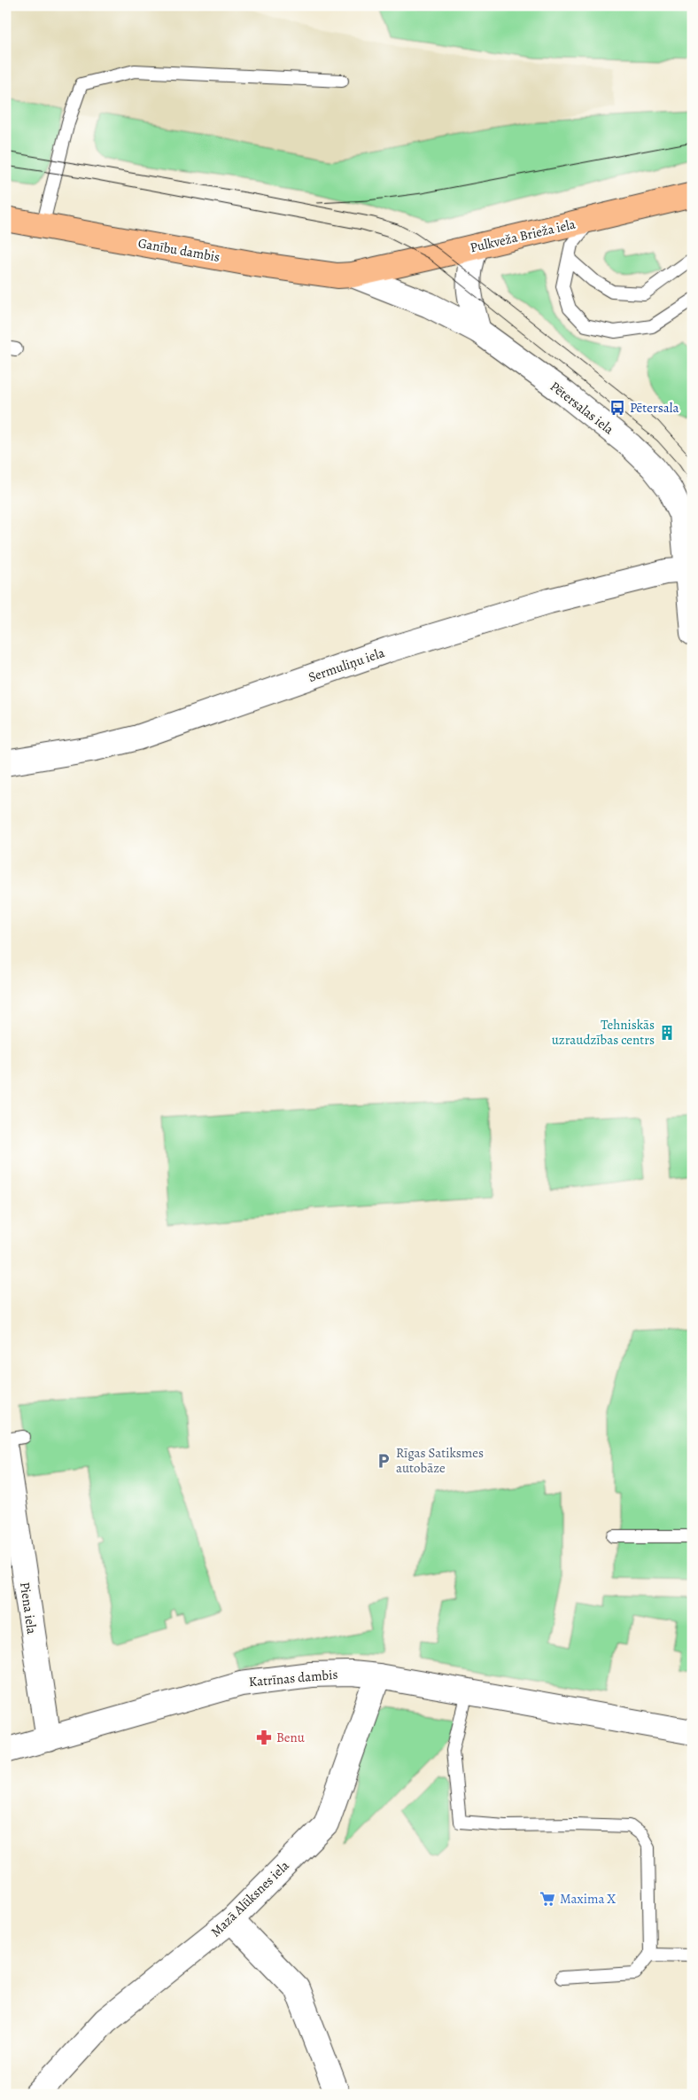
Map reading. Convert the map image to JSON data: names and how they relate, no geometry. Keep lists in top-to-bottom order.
{
  "streets": {
    "main road": ["Pulkveža Brieža iela", "Ganību dambis"],
    "street": [
      "Pētersalas iela",
      "Sermuliņu iela",
      "Piena iela",
      "Katrīnas dambis",
      "Mazā Alūksnes iela"
    ]
  },
  "crossings": [
    ["Pulkveža Brieža iela", "Ganību dambis"],
    ["Pulkveža Brieža iela", "Pētersalas iela"],
    ["Ganību dambis", "Pētersalas iela"],
    ["Pētersalas iela", "Sermuliņu iela"],
    ["Piena iela", "Katrīnas dambis"],
    ["Katrīnas dambis", "Mazā Alūksnes iela"]
  ],
  "places": {
    "bus stop": ["Pētersala"],
    "building": ["Tehniskās uzraudzības centrs"],
    "parking": ["Rīgas Satiksmes autobāze"],
    "pharmacy": ["Benu"],
    "supermarket": ["Maxima X"]
  }
}
